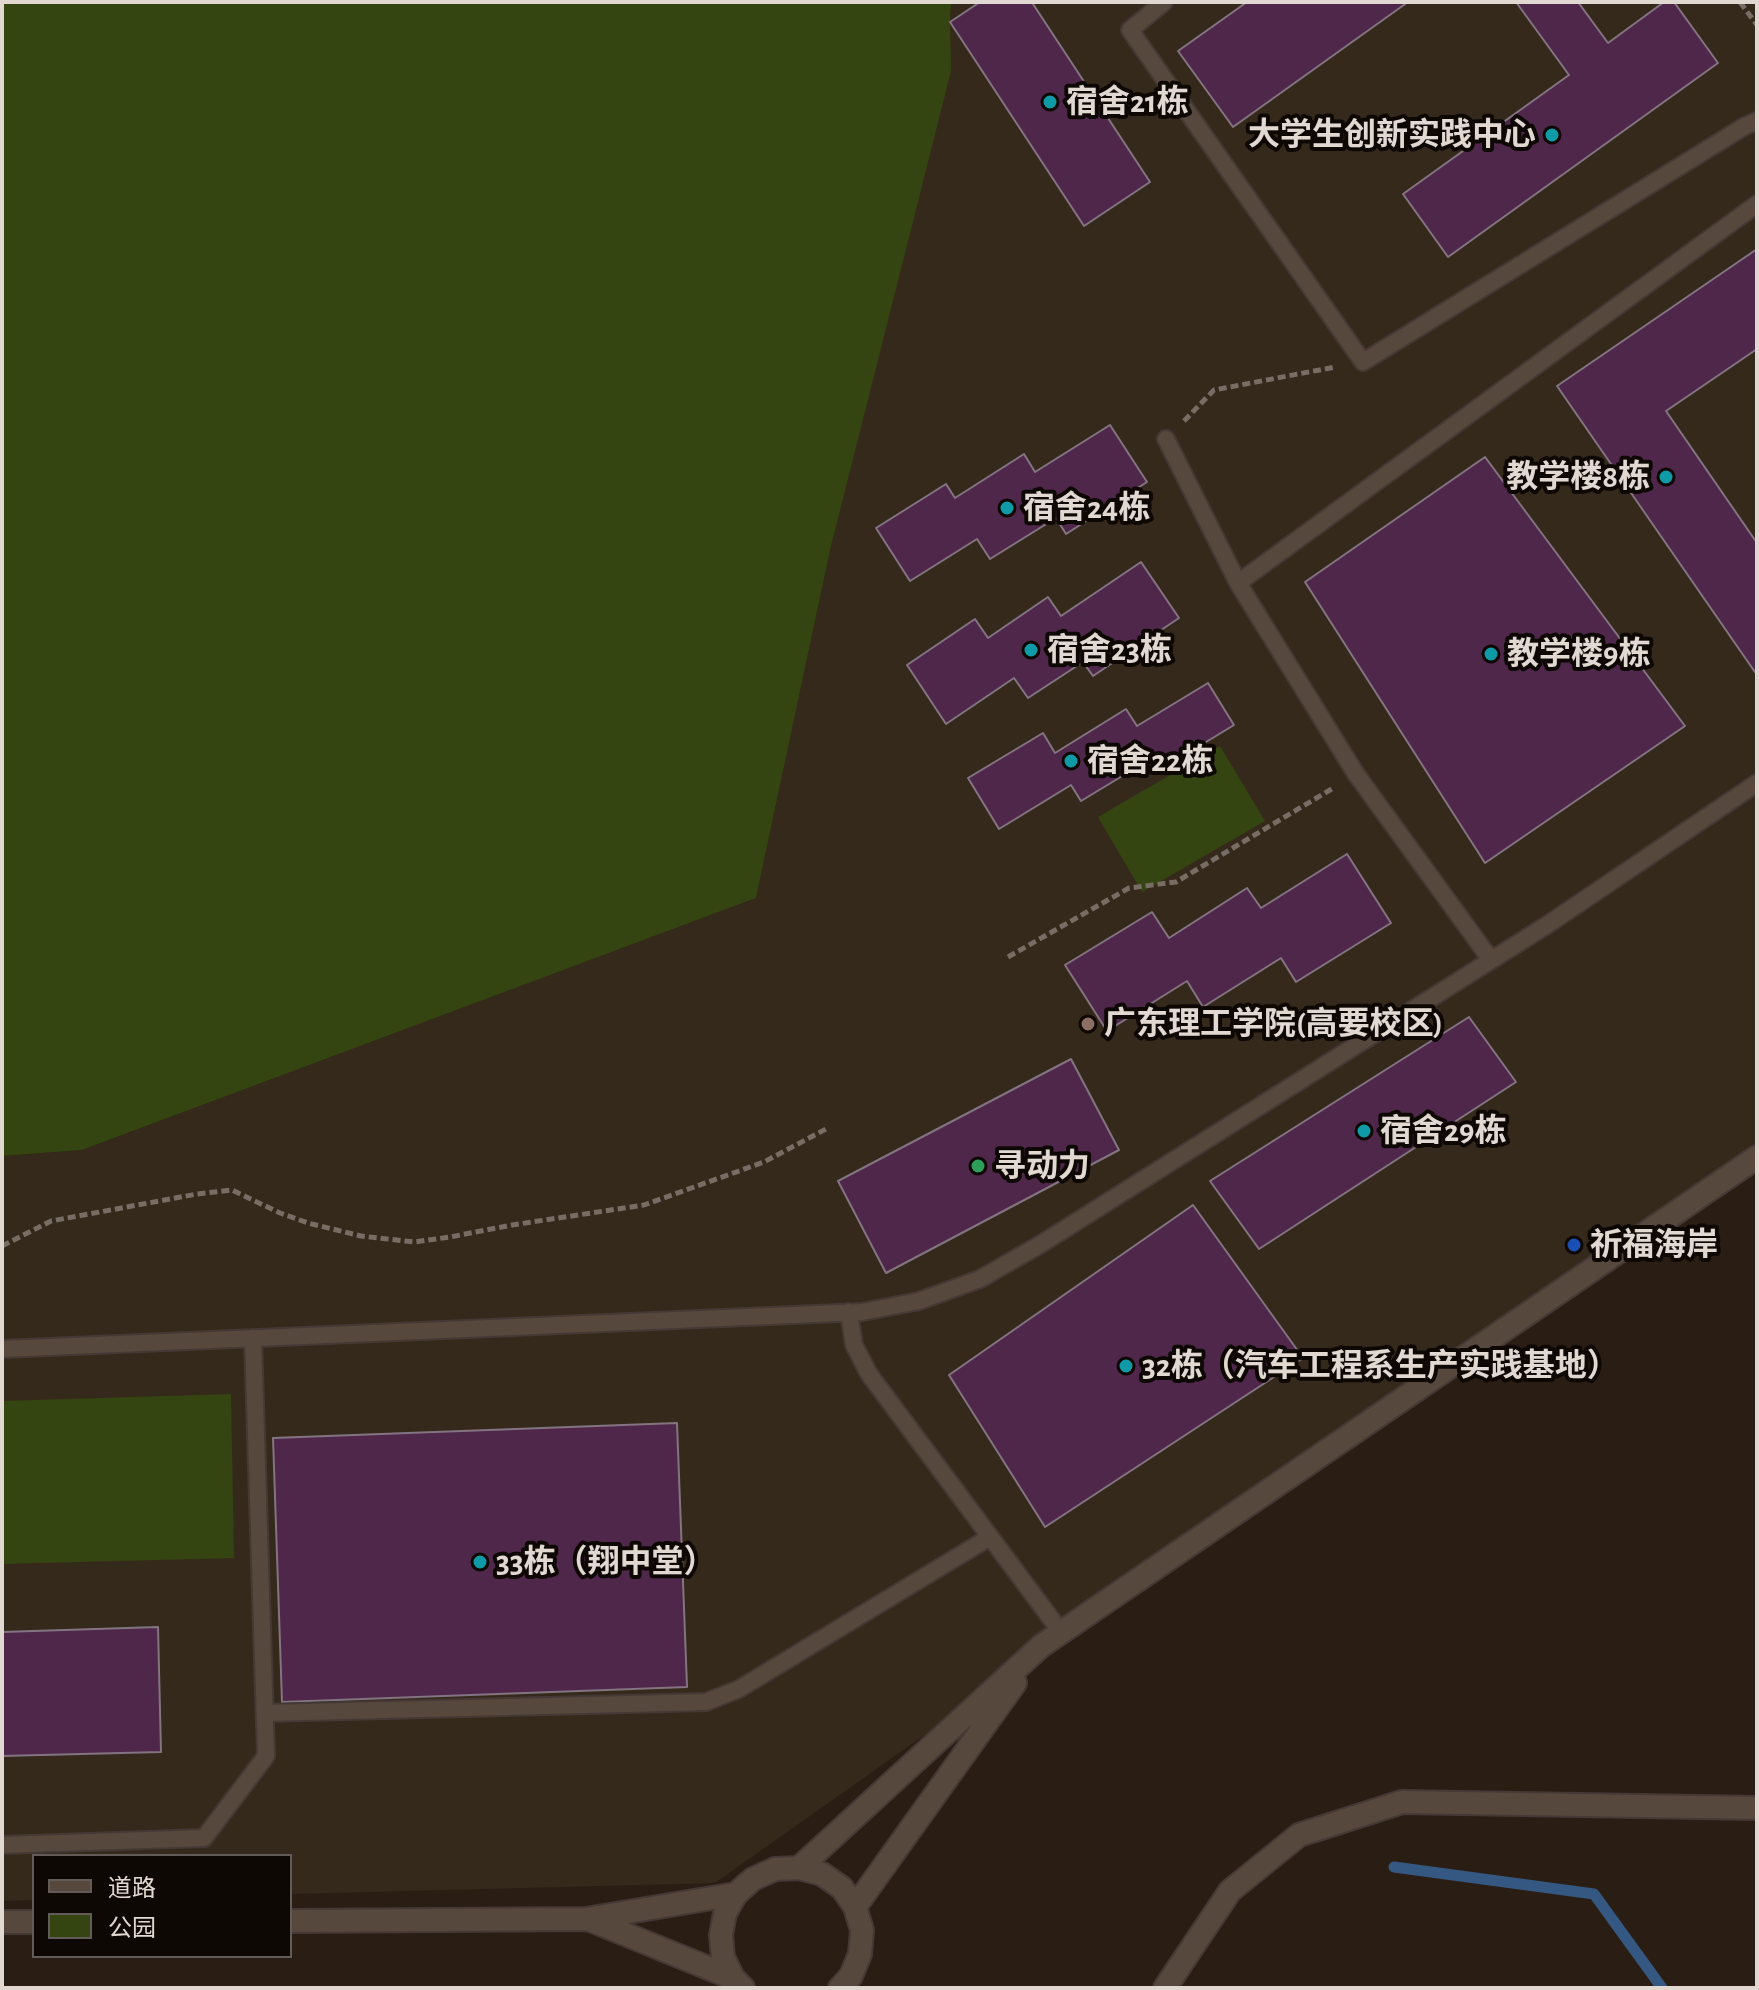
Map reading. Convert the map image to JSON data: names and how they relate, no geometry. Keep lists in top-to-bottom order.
{
  "places": [
    "宿舍21栋",
    "大学生创新实践中心",
    "教学楼8栋",
    "宿舍24栋",
    "宿舍23栋",
    "教学楼9栋",
    "宿舍22栋",
    "广东理工学院(高要校区)",
    "宿舍29栋",
    "寻动力",
    "祈福海岸",
    "32栋（汽车工程系生产实践基地）",
    "33栋（翔中堂）"
  ],
  "legend": ["道路", "公园"]
}
